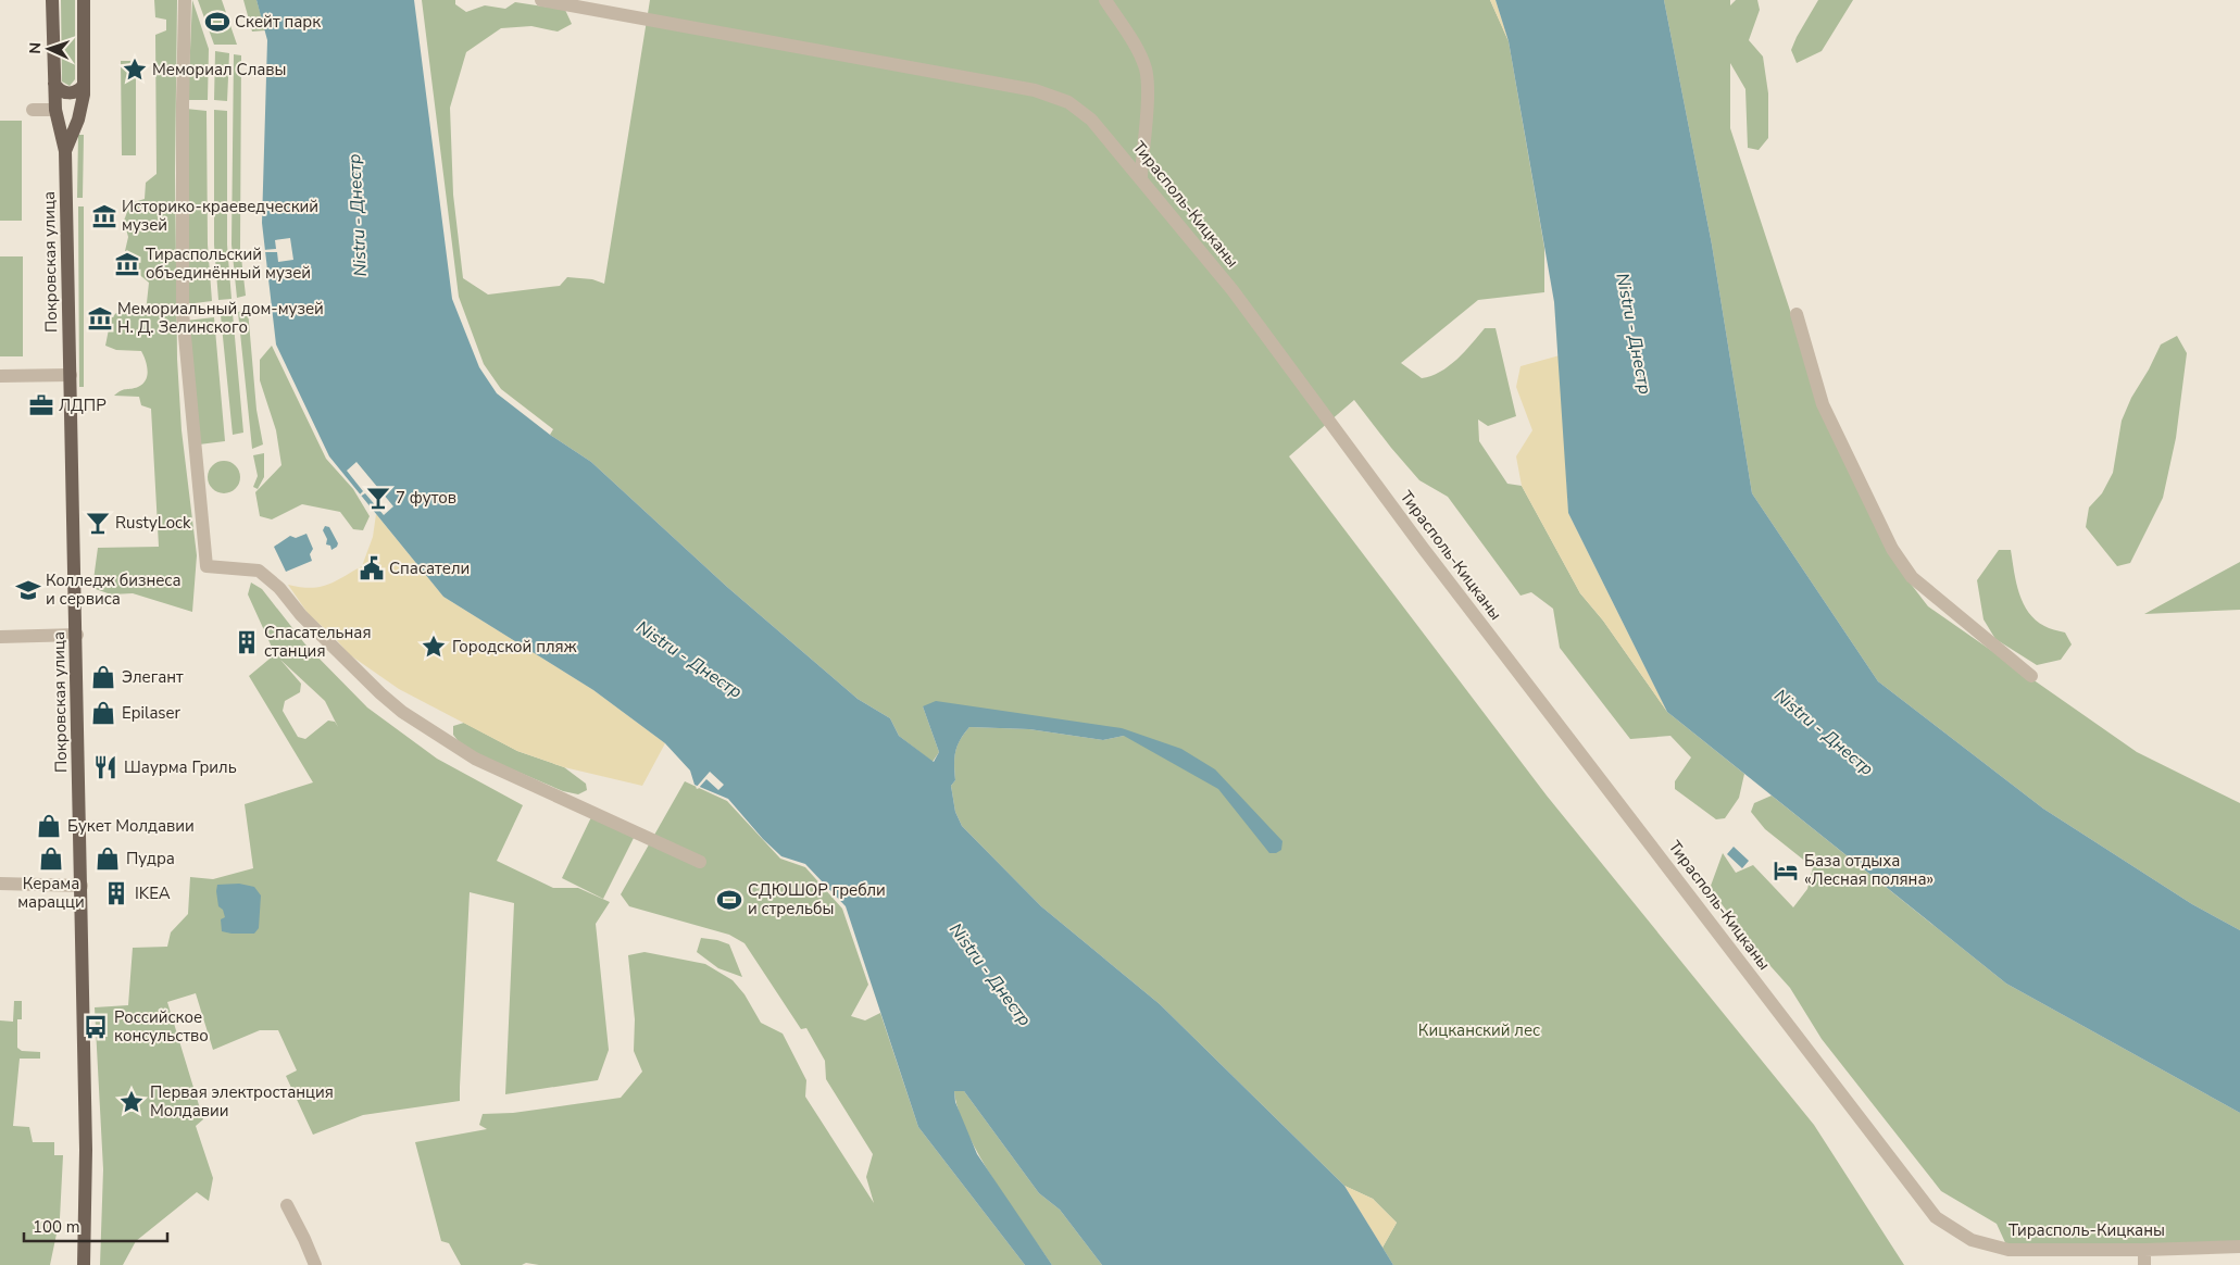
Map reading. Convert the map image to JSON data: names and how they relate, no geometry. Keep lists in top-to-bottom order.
{
  "streets": {
    "main road": ["Покровская улица"],
    "street": ["Тирасполь-Кицканы"]
  },
  "water": ["Nistru - Днестр"],
  "parks": ["Кицканский лес"],
  "places": {
    "sports": ["Скейт парк", "СДЮШОР гребли и стрельбы"],
    "place": ["Мемориал Славы", "Городской пляж", "Первая электростанция Молдавии"],
    "museum": ["Историко-краеведческий музей", "Тираспольский объединённый музей", "Мемориальный дом-музей Н. Д. Зелинского"],
    "office": ["ЛДПР"],
    "bar": ["7 футов", "RustyLock"],
    "public building": ["Спасатели"],
    "school or university": ["Колледж бизнеса и сервиса"],
    "building": ["Спасательная станция", "IKEA"],
    "shop": [
      "Элегант",
      "Epilaser",
      "Букет Молдавии",
      "Керама марацци",
      "Пудра"
    ],
    "restaurant": ["Шаурма Гриль"],
    "hotel": ["База отдыха «Лесная поляна»"],
    "bus stop": ["Российское консульство"]
  },
  "scale_bar": "100 m",
  "north": "left"
}
